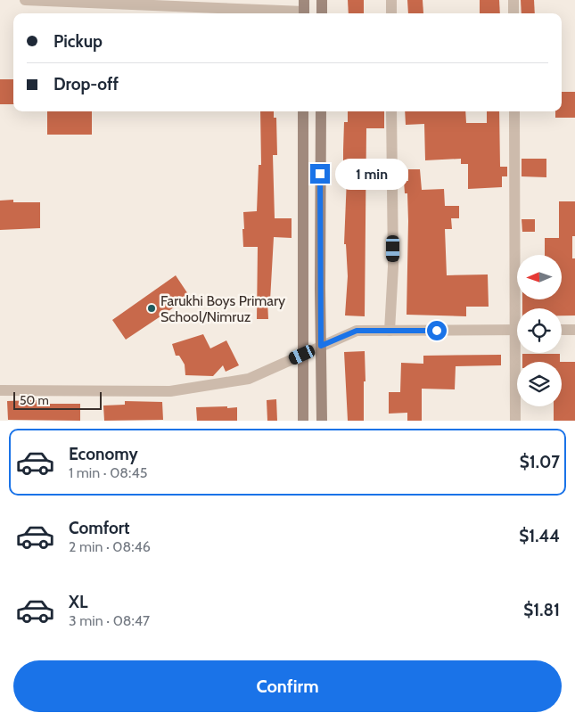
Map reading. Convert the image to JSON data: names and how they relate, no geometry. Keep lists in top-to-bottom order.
{
  "places": ["Farukhi Boys Primary School/Nimruz"],
  "scale_bar": "50 m",
  "north": "left",
  "page": {
    "banner": ["Pickup", "Drop-off"],
    "bubble": "1 min",
    "scale": "50 m",
    "list": [
      {
        "name": "Economy",
        "note": "1 min · 08:45",
        "value": "$1.07"
      },
      {
        "name": "Comfort",
        "note": "2 min · 08:46",
        "value": "$1.44"
      },
      {
        "name": "XL",
        "note": "3 min · 08:47",
        "value": "$1.81"
      }
    ],
    "buttons": "Confirm"
  }
}
